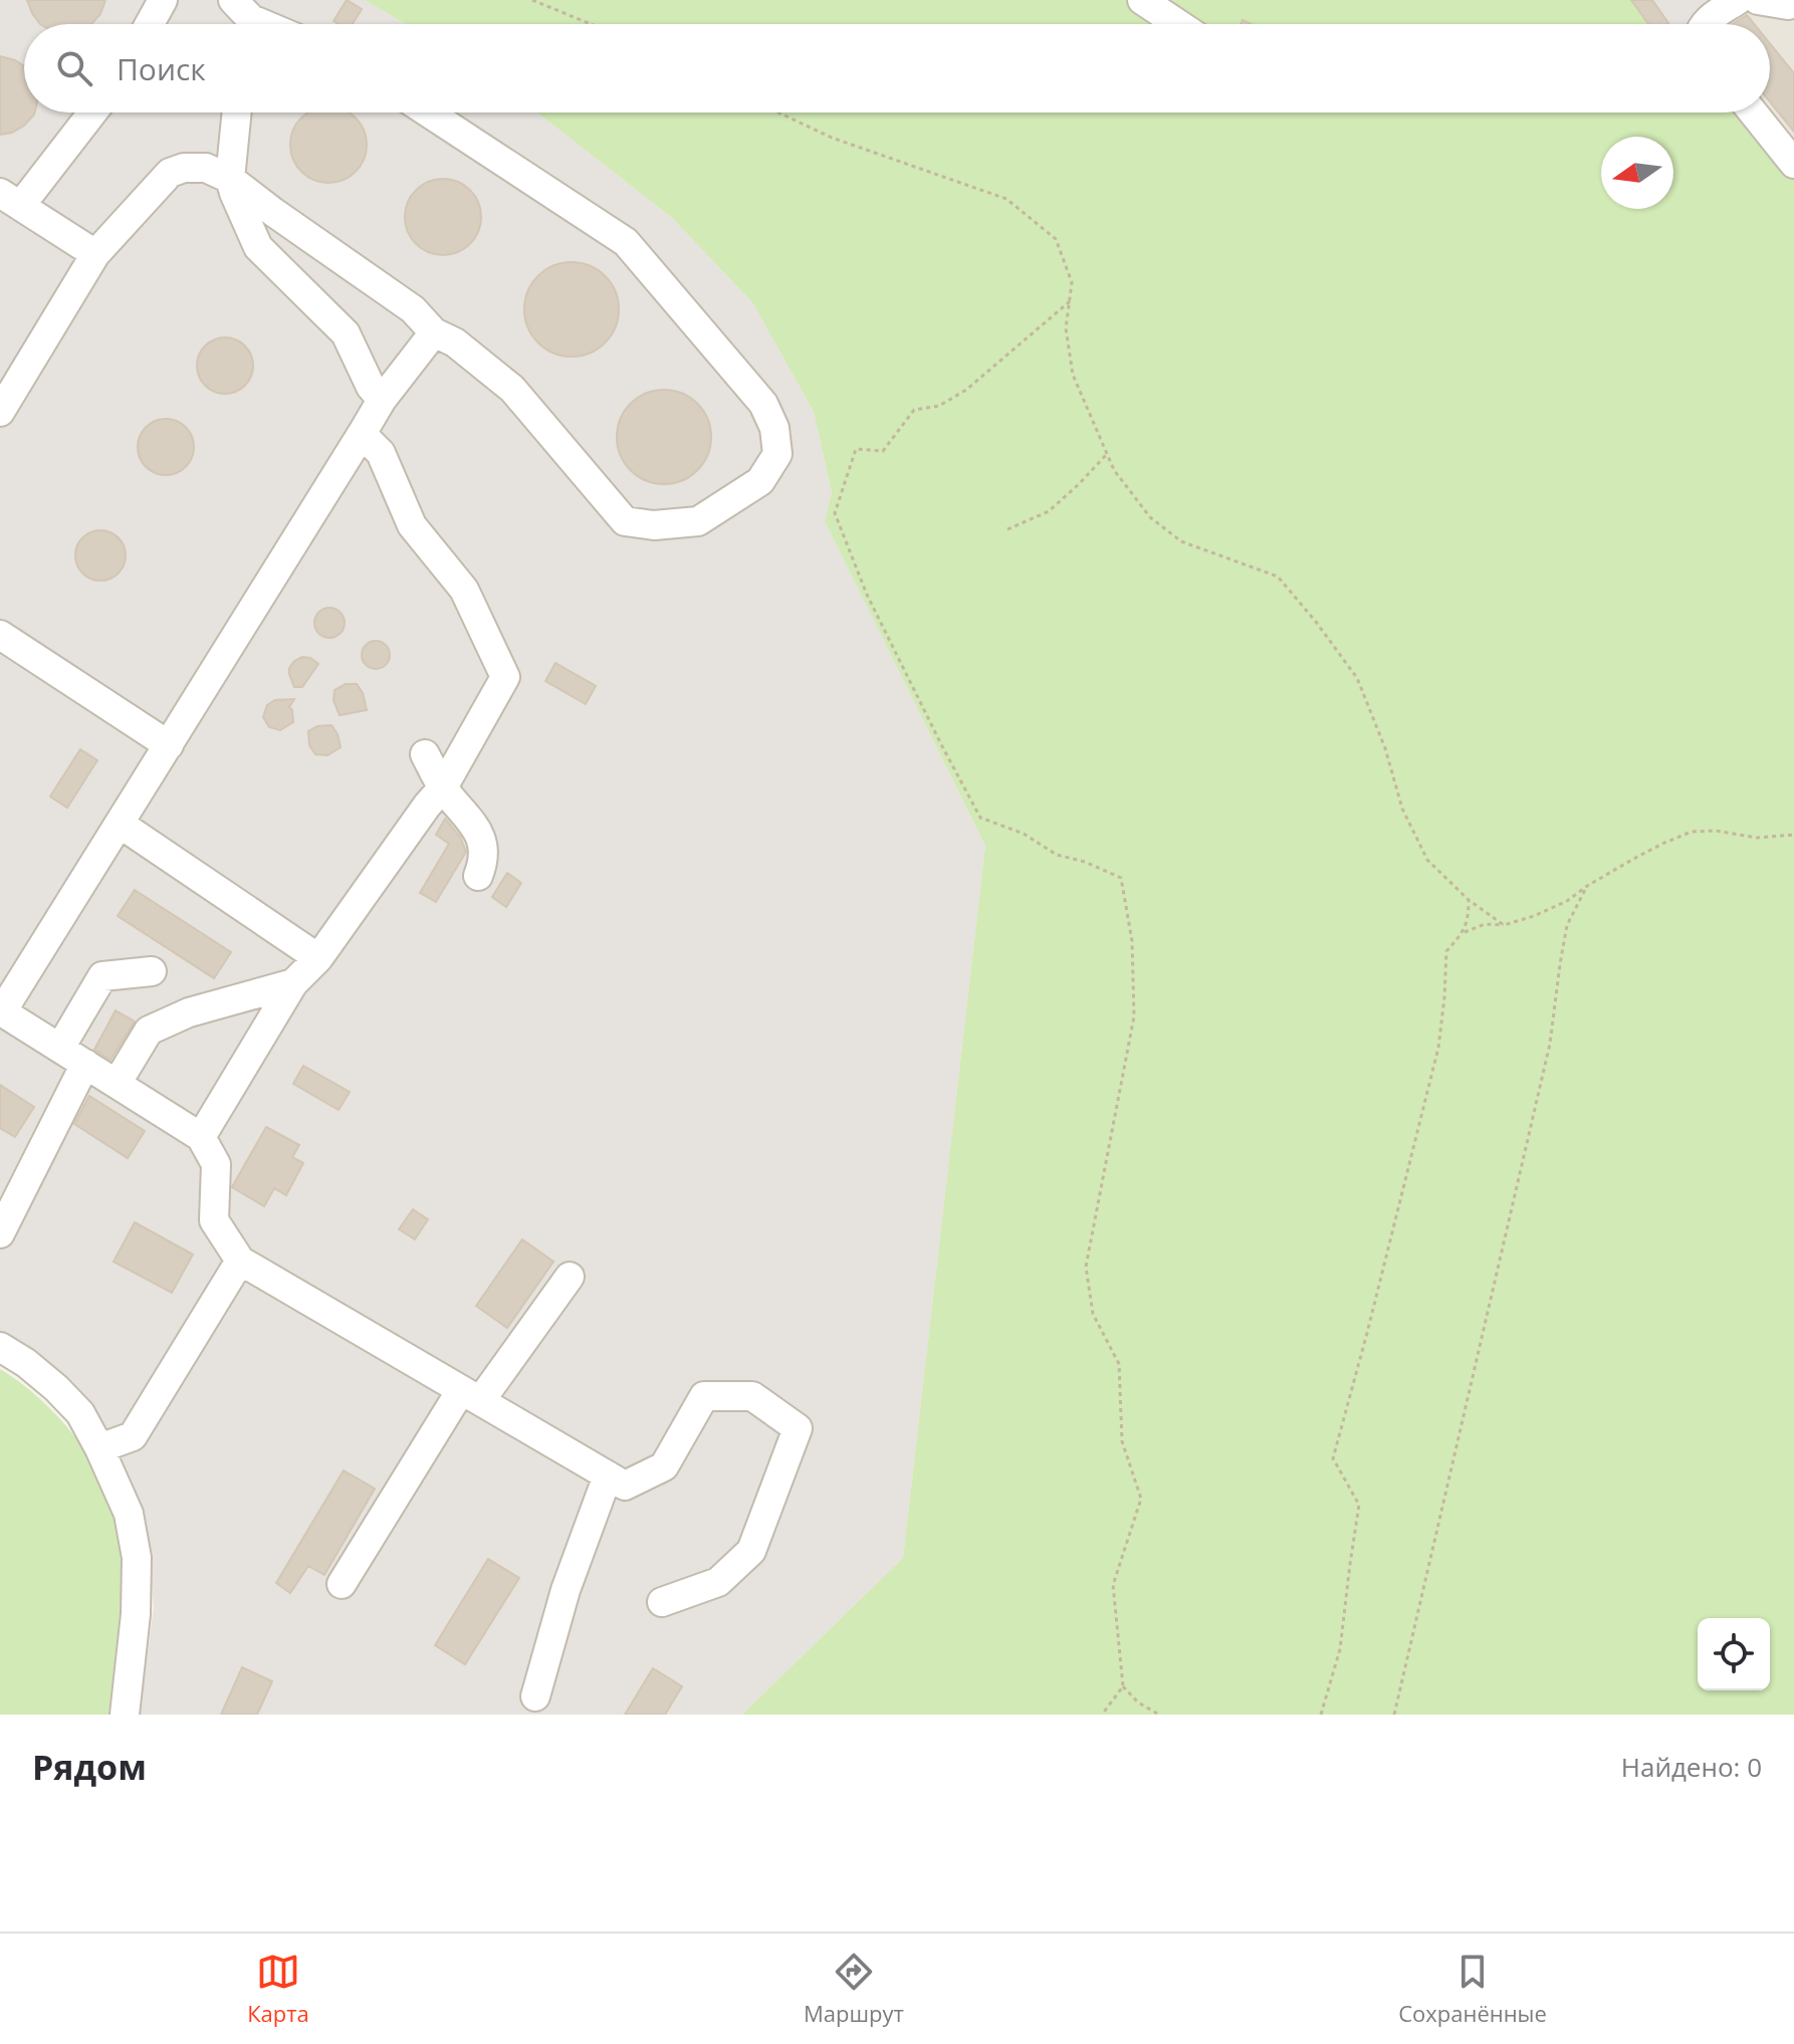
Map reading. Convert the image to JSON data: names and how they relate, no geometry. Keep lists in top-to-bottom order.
{
  "north": "left",
  "page": {
    "search": "Поиск",
    "heading": ["Рядом", "Найдено: 0"],
    "nav": ["Карта", "Маршрут", "Сохранённые"]
  }
}
